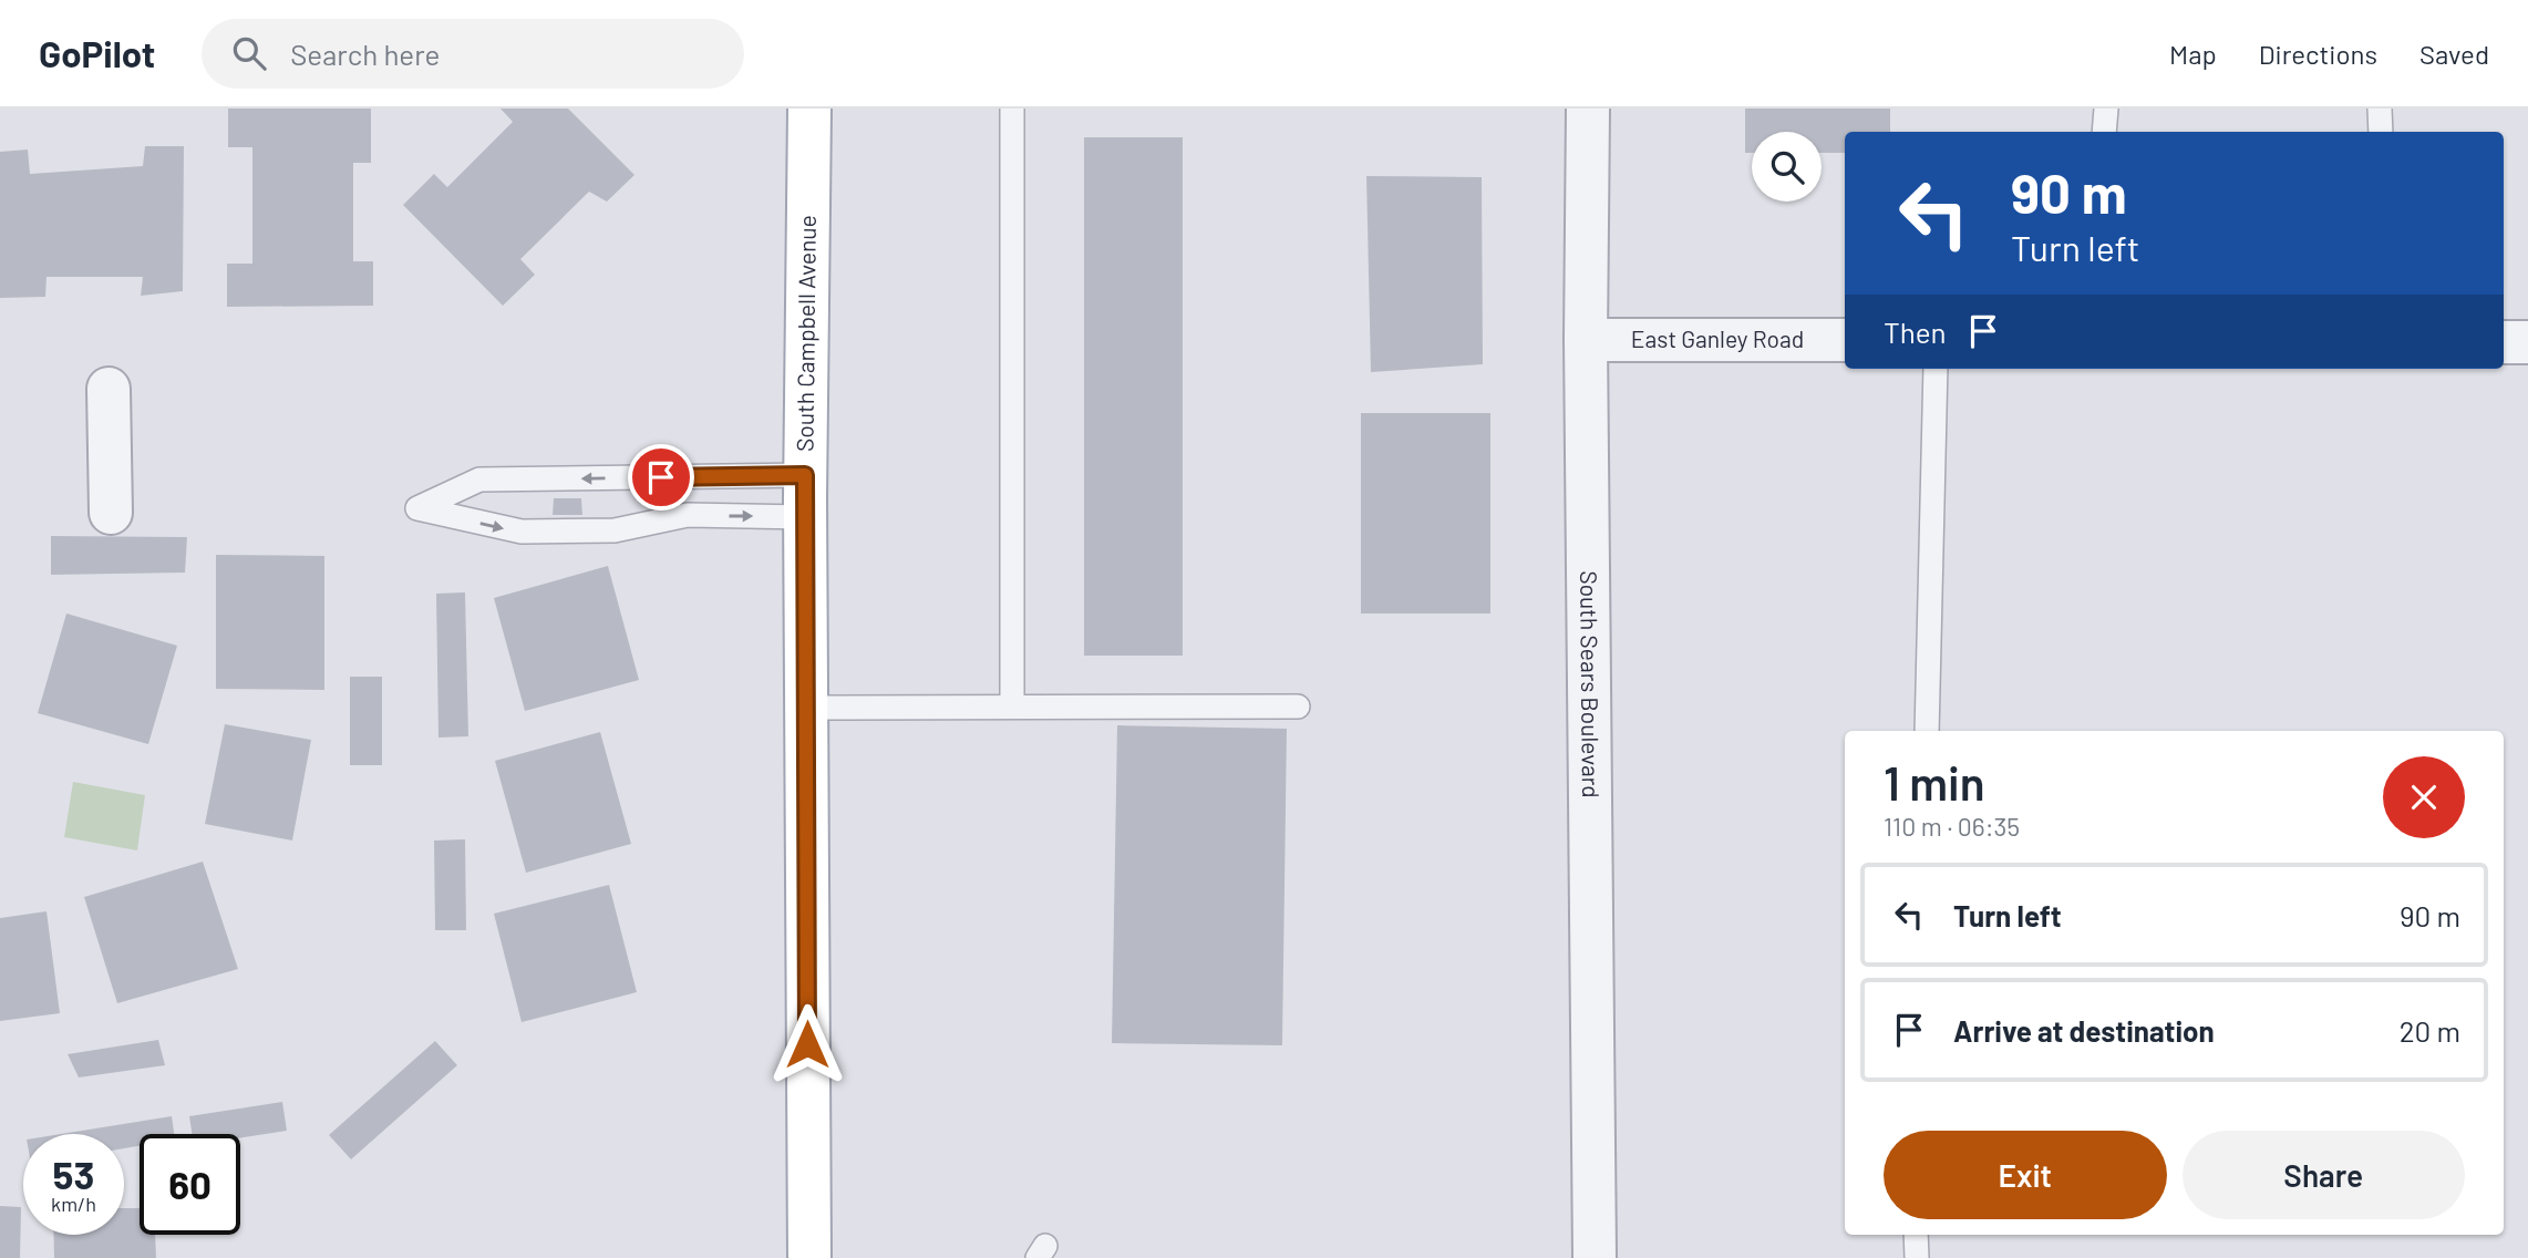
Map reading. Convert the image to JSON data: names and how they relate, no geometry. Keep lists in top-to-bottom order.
{
  "streets": {
    "main road": ["South Campbell Avenue"],
    "street": ["East Ganley Road", "South Sears Boulevard"]
  },
  "crossings": [
    ["East Ganley Road", "South Sears Boulevard"]
  ],
  "page": {
    "header": "GoPilot",
    "search": "Search here",
    "nav": ["Map", "Directions", "Saved"],
    "turn": ["90 m", "Turn left"],
    "then": "Then",
    "heading": ["1 min", "110 m · 06:35"],
    "list": [
      {
        "name": "Turn left",
        "value": "90 m"
      },
      {
        "name": "Arrive at destination",
        "value": "20 m"
      }
    ],
    "buttons": ["Exit", "Share"],
    "speed": "53 km/h",
    "limit": "60"
  }
}
